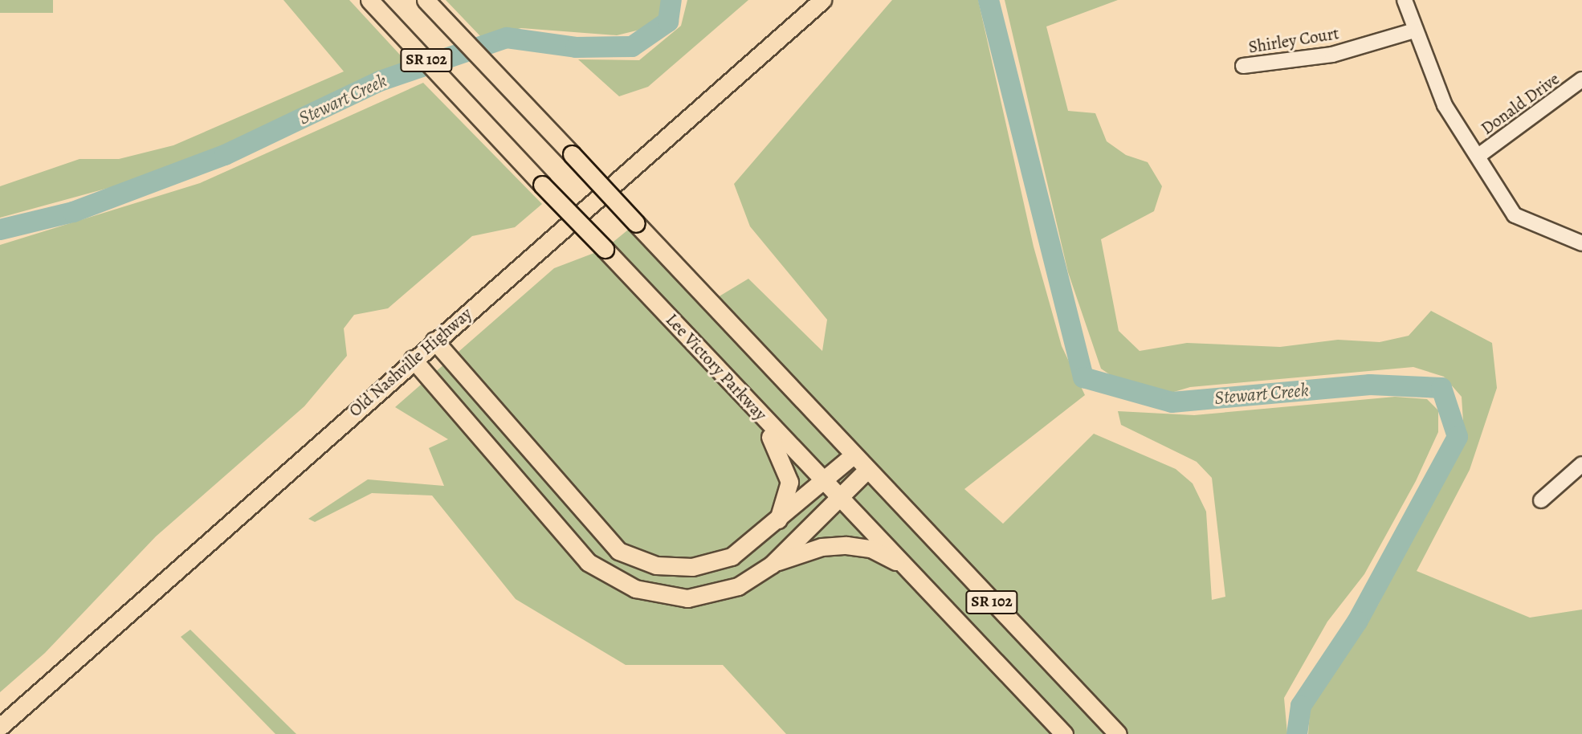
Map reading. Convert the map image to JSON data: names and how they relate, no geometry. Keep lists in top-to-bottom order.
{
  "streets": {
    "main road": ["SR 102", "Old Nashville Highway", "Lee Victory Parkway"],
    "street": ["Shirley Court", "Donald Drive"]
  },
  "water": ["Stewart Creek"]
}
